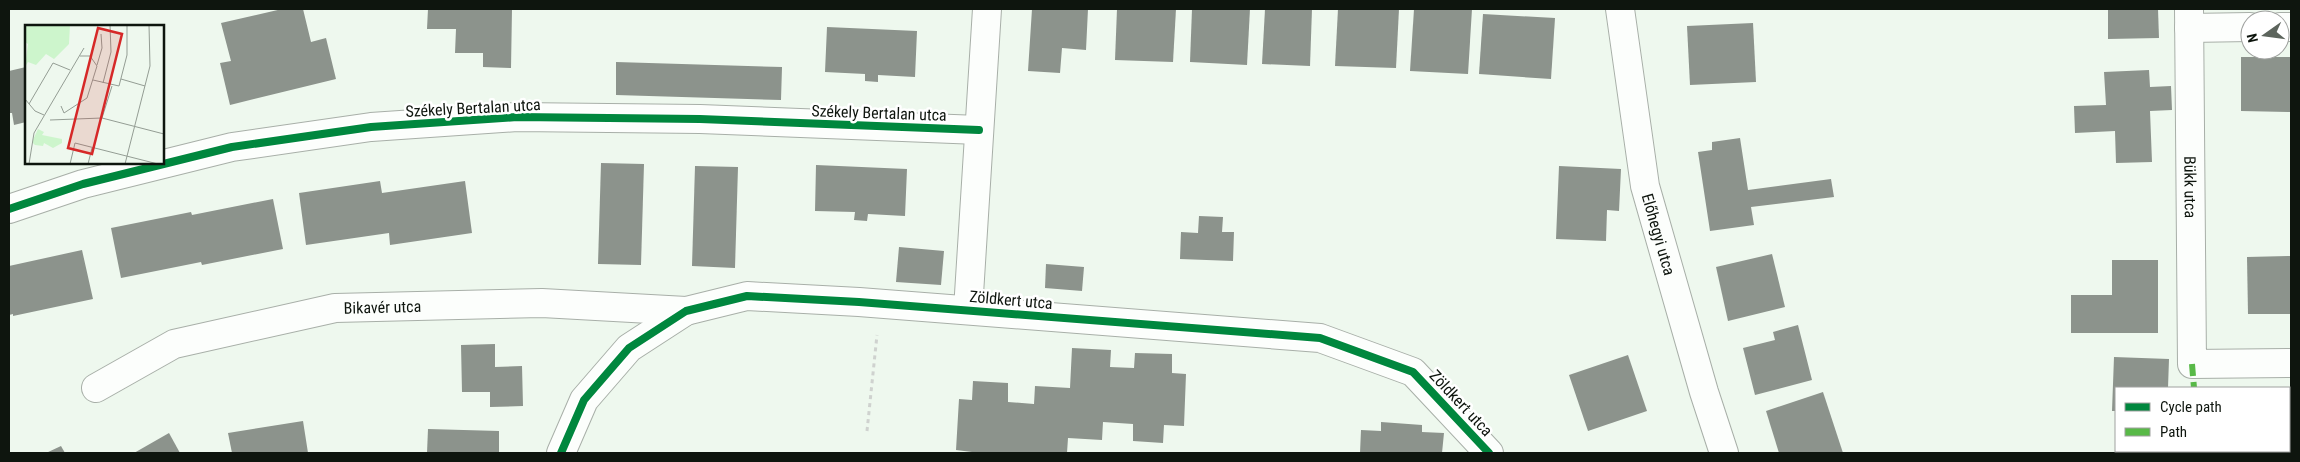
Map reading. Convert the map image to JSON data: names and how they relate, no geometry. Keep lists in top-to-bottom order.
{
  "streets": {
    "street": [
      "Székely Bertalan utca",
      "Bükk utca",
      "Előhegyi utca",
      "Zöldkert utca",
      "Bikavér utca"
    ]
  },
  "crossings": [
    ["Zöldkert utca", "Bikavér utca"]
  ],
  "legend": ["Cycle path", "Path"],
  "north": "left"
}
